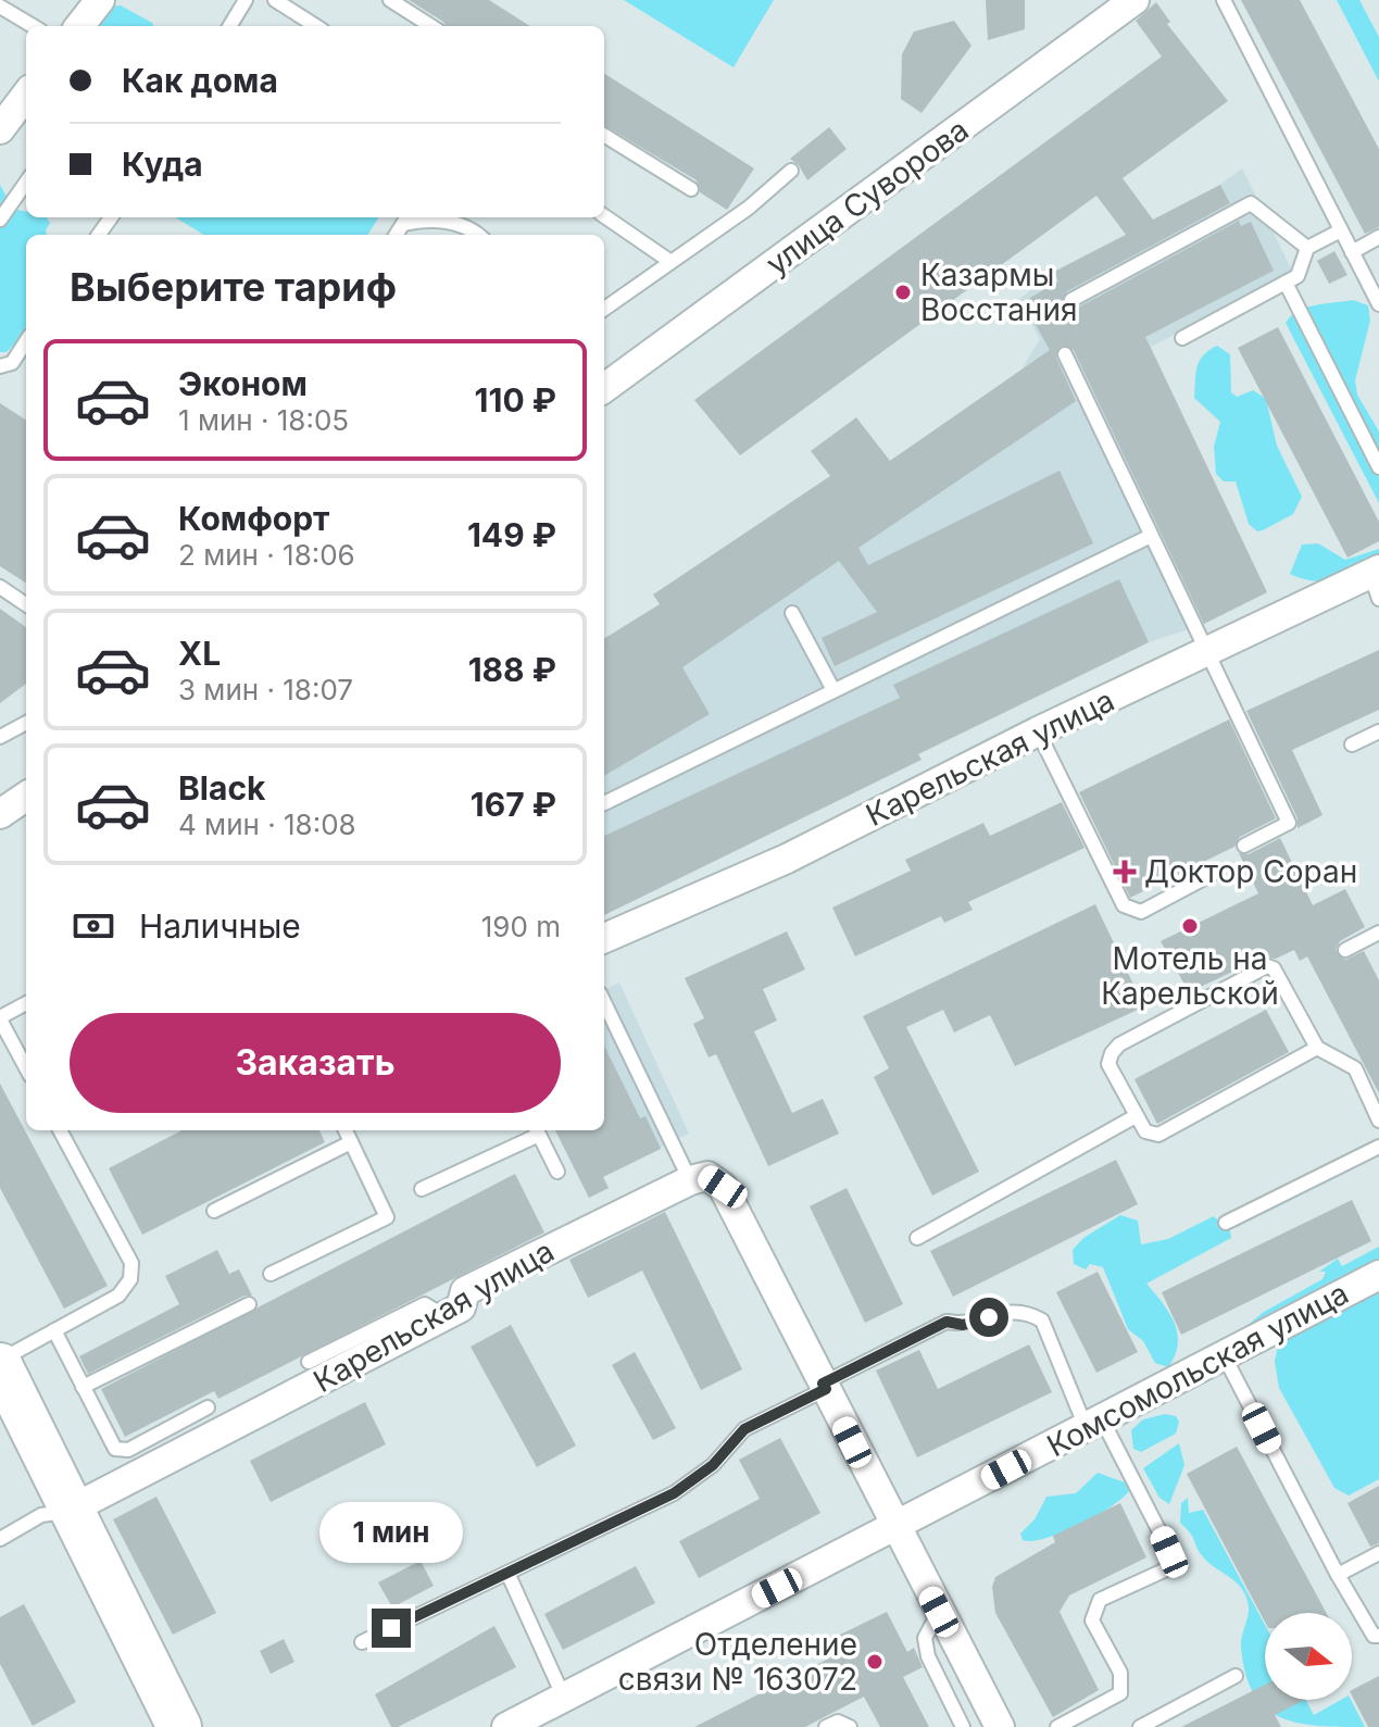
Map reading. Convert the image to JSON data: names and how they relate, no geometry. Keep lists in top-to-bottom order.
{
  "streets": {
    "street": ["улица Суворова", "Карельская улица", "Комсомольская улица"]
  },
  "places": {
    "other": ["Казармы Восстания", "Мотель на Карельской", "Отделение связи № 163072"],
    "health": ["Доктор Соран"]
  },
  "north": "right",
  "page": {
    "banner": ["Как дома", "Куда"],
    "heading": "Выберите тариф",
    "list": [
      {
        "name": "Эконом",
        "note": "1 мин · 18:05",
        "value": "110 ₽"
      },
      {
        "name": "Комфорт",
        "note": "2 мин · 18:06",
        "value": "149 ₽"
      },
      {
        "name": "XL",
        "note": "3 мин · 18:07",
        "value": "188 ₽"
      },
      {
        "name": "Black",
        "note": "4 мин · 18:08",
        "value": "167 ₽"
      }
    ],
    "pay": ["Наличные", "190 m"],
    "buttons": "Заказать",
    "bubble": "1 мин"
  }
}
